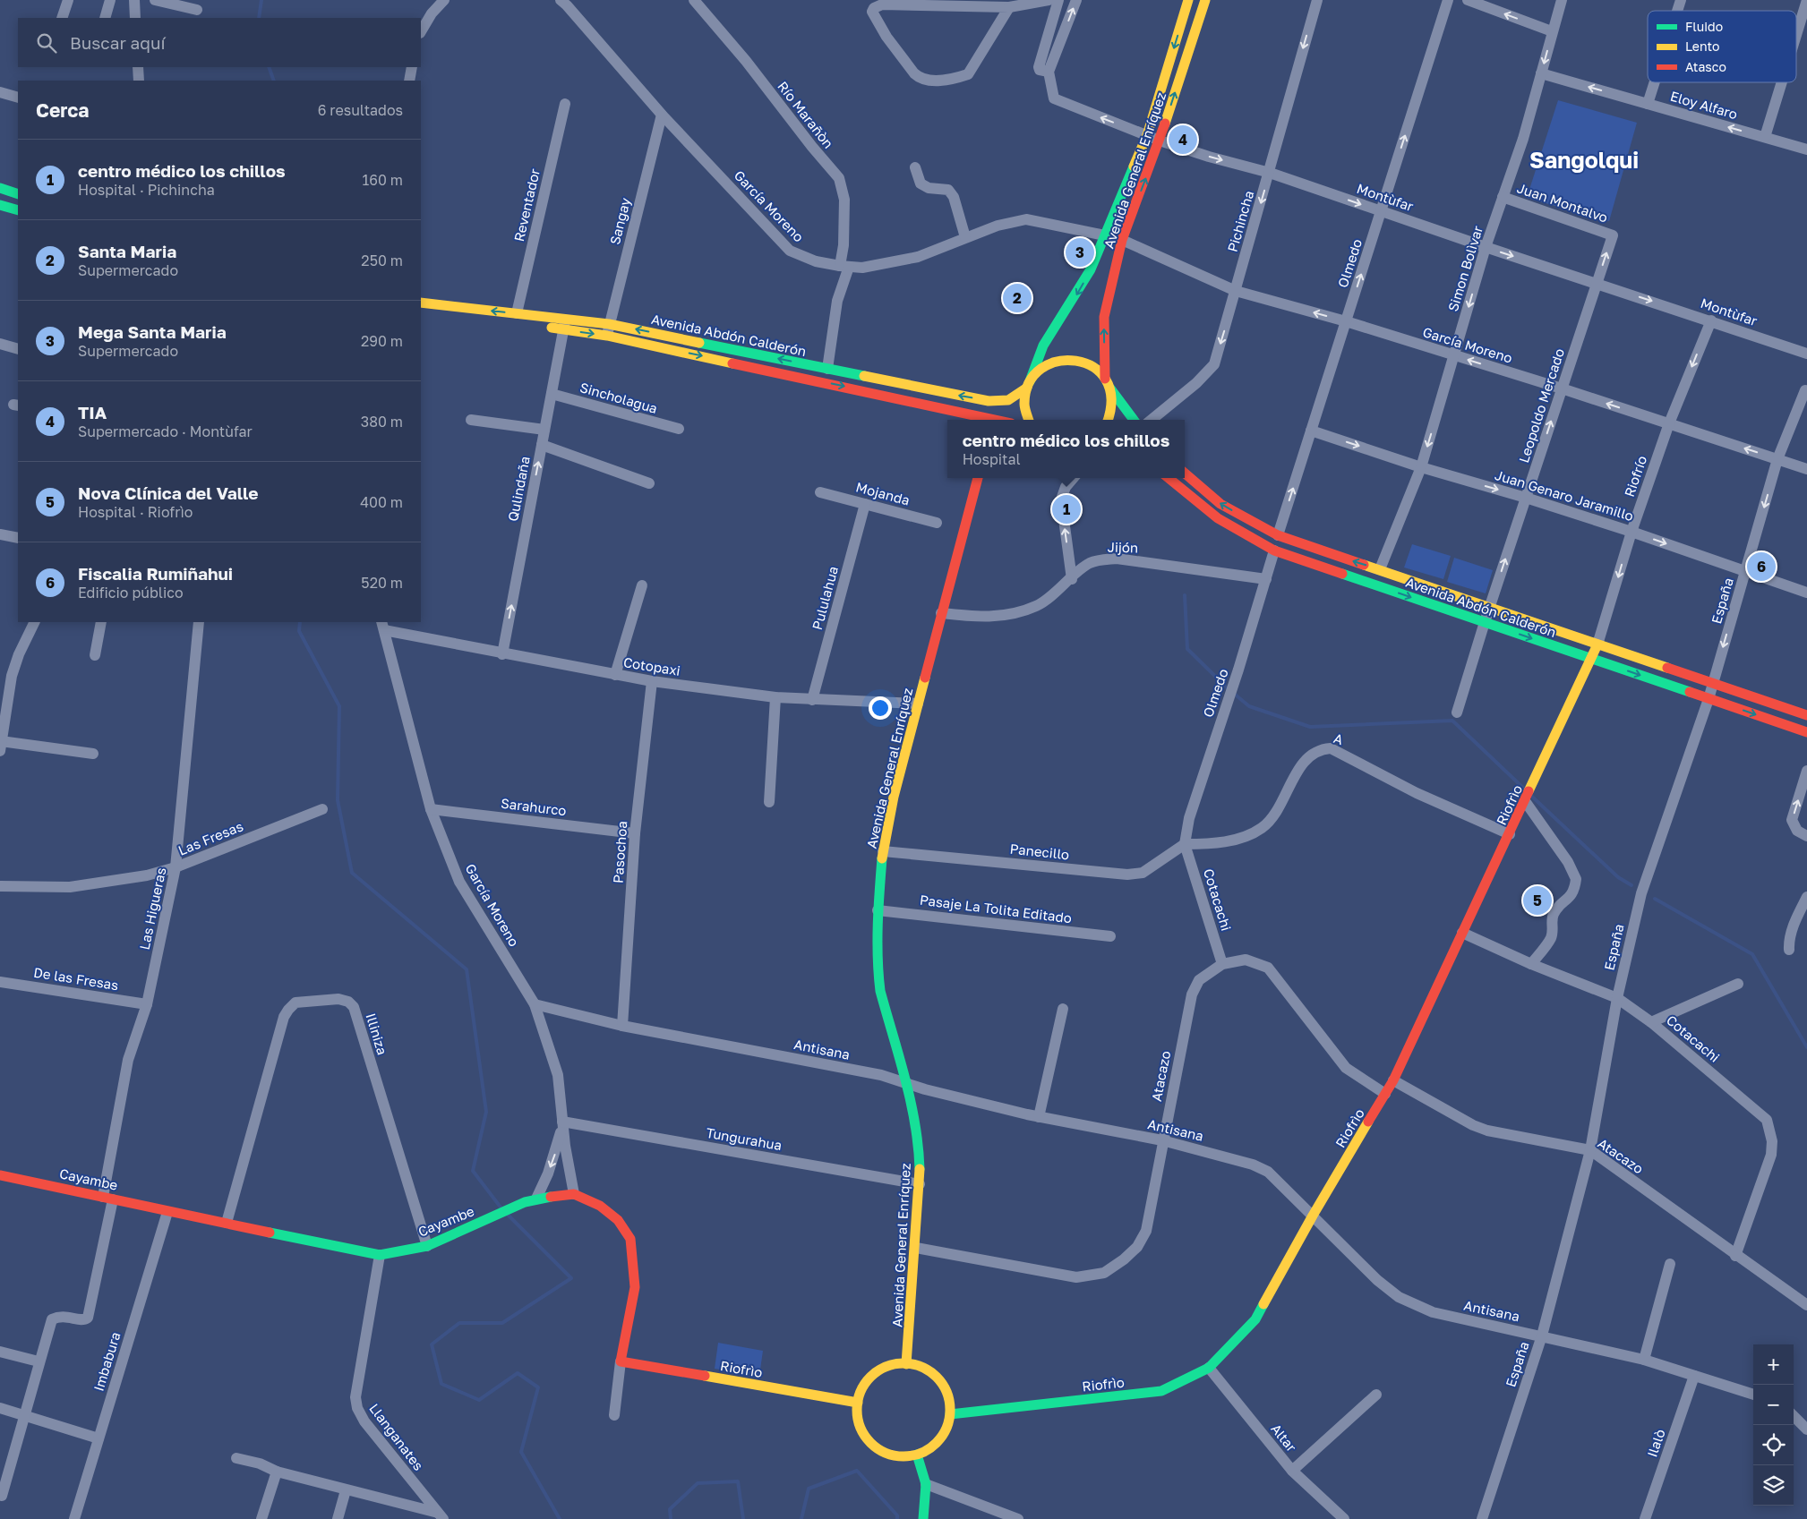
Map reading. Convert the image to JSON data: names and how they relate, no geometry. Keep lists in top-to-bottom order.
{
  "streets": {
    "main road": [
      "Avenida General Enríquez",
      "Avenida Abdón Calderón",
      "Riofrìo",
      "Cayambe"
    ],
    "street": [
      "Eloy Alfaro",
      "Río Marañòn",
      "Montùfar",
      "Juan Montalvo",
      "Reventador",
      "García Moreno",
      "Sangay",
      "Pichincha",
      "Olmedo",
      "Simon Bolìvar",
      "Sincholagua",
      "Leopoldo Mercado",
      "Riofrío",
      "Qulindaña",
      "Mojanda",
      "Juan Genaro Jaramillo",
      "Jijón",
      "Pululahua",
      "España",
      "Cotopaxi",
      "A",
      "Sarahurco",
      "Las Fresas",
      "Panecillo",
      "Pasochoa",
      "Cotacachi",
      "Las Higueras",
      "Pasaje La Tolita Editado",
      "De las Fresas",
      "Illiniza",
      "Antisana",
      "Atacazo",
      "Tungurahua",
      "Imbabura",
      "Llanganates",
      "Altar",
      "Ilalò"
    ]
  },
  "crossings": [
    ["Eloy Alfaro", "Simon Bolìvar"],
    ["Río Marañòn", "García Moreno"],
    ["Río Marañòn", "Avenida Abdón Calderón"],
    ["Avenida General Enríquez", "Montùfar"],
    ["Avenida General Enríquez", "García Moreno"],
    ["Avenida General Enríquez", "Jijón"],
    ["Avenida General Enríquez", "Cotopaxi"],
    ["Avenida General Enríquez", "Riofrìo"],
    ["Avenida General Enríquez", "Panecillo"],
    ["Avenida General Enríquez", "Pasaje La Tolita Editado"],
    ["Avenida General Enríquez", "Antisana"],
    ["Avenida General Enríquez", "Atacazo"],
    ["Avenida General Enríquez", "Tungurahua"],
    ["Montùfar", "Pichincha"],
    ["Montùfar", "Olmedo"],
    ["Montùfar", "Simon Bolìvar"],
    ["Montùfar", "Leopoldo Mercado"],
    ["Montùfar", "Riofrío"],
    ["Juan Montalvo", "Simon Bolìvar"],
    ["Juan Montalvo", "Leopoldo Mercado"],
    ["Reventador", "Avenida Abdón Calderón"],
    ["García Moreno", "Sangay"],
    ["García Moreno", "Pichincha"],
    ["García Moreno", "Olmedo"],
    ["García Moreno", "Simon Bolìvar"],
    ["García Moreno", "Leopoldo Mercado"],
    ["García Moreno", "Riofrío"],
    ["García Moreno", "España"],
    ["García Moreno", "Cotopaxi"],
    ["García Moreno", "Sarahurco"],
    ["García Moreno", "Antisana"],
    ["García Moreno", "Tungurahua"],
    ["García Moreno", "Cayambe"],
    ["Sangay", "Avenida Abdón Calderón"],
    ["Olmedo", "Avenida Abdón Calderón"],
    ["Olmedo", "Juan Genaro Jaramillo"],
    ["Olmedo", "Jijón"],
    ["Olmedo", "A"],
    ["Olmedo", "Panecillo"],
    ["Olmedo", "Cotacachi"],
    ["Simon Bolìvar", "Avenida Abdón Calderón"],
    ["Simon Bolìvar", "Juan Genaro Jaramillo"],
    ["Avenida Abdón Calderón", "Leopoldo Mercado"],
    ["Avenida Abdón Calderón", "Riofrío"],
    ["Avenida Abdón Calderón", "Qulindaña"],
    ["Avenida Abdón Calderón", "España"],
    ["Avenida Abdón Calderón", "Riofrìo"],
    ["Sincholagua", "Qulindaña"],
    ["Leopoldo Mercado", "Juan Genaro Jaramillo"],
    ["Riofrío", "Juan Genaro Jaramillo"],
    ["Riofrío", "Riofrìo"],
    ["Qulindaña", "Cotopaxi"],
    ["Mojanda", "Pululahua"],
    ["Juan Genaro Jaramillo", "España"],
    ["Pululahua", "Cotopaxi"],
    ["España", "Cotacachi"],
    ["España", "Antisana"],
    ["España", "Atacazo"],
    ["Cotopaxi", "Pasochoa"],
    ["A", "Riofrìo"],
    ["A", "Panecillo"],
    ["A", "Cotacachi"],
    ["Riofrìo", "Cotacachi"],
    ["Riofrìo", "Antisana"],
    ["Riofrìo", "Atacazo"],
    ["Riofrìo", "Altar"],
    ["Sarahurco", "Pasochoa"],
    ["Las Fresas", "Las Higueras"],
    ["Panecillo", "Cotacachi"],
    ["Pasochoa", "Antisana"],
    ["Cotacachi", "Atacazo"],
    ["Las Higueras", "De las Fresas"],
    ["Las Higueras", "Cayambe"],
    ["Illiniza", "Cayambe"],
    ["Antisana", "Atacazo"],
    ["Antisana", "Ilalò"],
    ["Cayambe", "Imbabura"],
    ["Cayambe", "Llanganates"]
  ],
  "one_way": [
    "Eloy Alfaro",
    "Pichincha",
    "Olmedo",
    "Simon Bolìvar",
    "Leopoldo Mercado",
    "Riofrío",
    "Qulindaña",
    "Juan Genaro Jaramillo"
  ],
  "districts": ["Sangolqui"],
  "legend": ["Fluido", "Lento", "Atasco"],
  "page": {
    "search": "Buscar aquí",
    "heading": ["Cerca", "6 resultados"],
    "pins": [
      "4",
      "3",
      "2",
      "1",
      "6",
      "5"
    ],
    "list": [
      {
        "mark": "1",
        "name": "centro médico los chillos",
        "note": "Hospital · Pichincha",
        "value": "160 m"
      },
      {
        "mark": "2",
        "name": "Santa Maria",
        "note": "Supermercado",
        "value": "250 m"
      },
      {
        "mark": "3",
        "name": "Mega Santa Maria",
        "note": "Supermercado",
        "value": "290 m"
      },
      {
        "mark": "4",
        "name": "TIA",
        "note": "Supermercado · Montùfar",
        "value": "380 m"
      },
      {
        "mark": "5",
        "name": "Nova Clínica del Valle",
        "note": "Hospital · Riofrìo",
        "value": "400 m"
      },
      {
        "mark": "6",
        "name": "Fiscalia Rumiñahui",
        "note": "Edificio público",
        "value": "520 m"
      }
    ],
    "popup": ["centro médico los chillos", "Hospital"],
    "map_buttons": ["+", "−"]
  }
}
